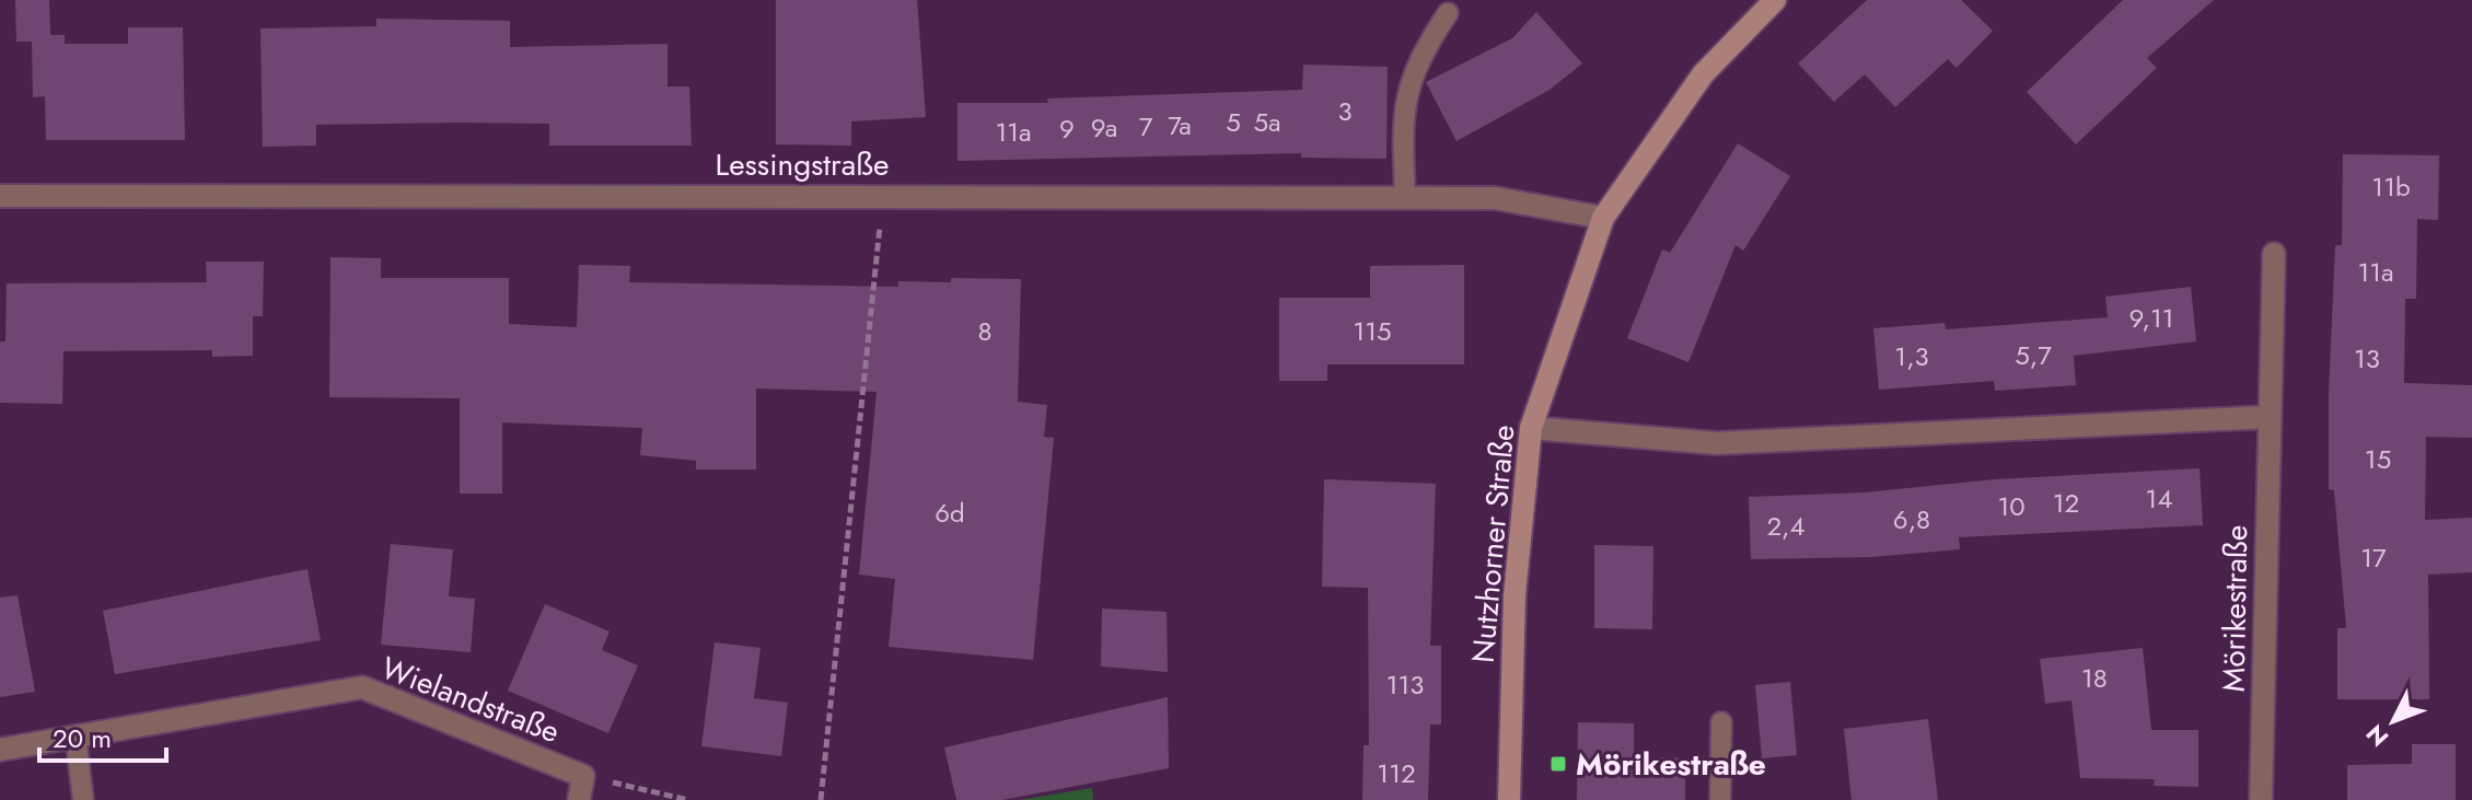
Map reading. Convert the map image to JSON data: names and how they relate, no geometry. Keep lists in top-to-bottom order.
{
  "streets": {
    "main road": ["Nutzhorner Straße"],
    "street": ["Lessingstraße", "Mörikestraße", "Wielandstraße"]
  },
  "crossings": [
    ["Lessingstraße", "Nutzhorner Straße"]
  ],
  "places": {
    "transit": ["Mörikestraße"]
  },
  "house_numbers": [
    "3",
    "5",
    "5a",
    "7a",
    "7",
    "9a",
    "9",
    "11a",
    "11b",
    "11a",
    "9,11",
    "8",
    "115",
    "5,7",
    "1,3",
    "13",
    "15",
    "14",
    "12",
    "10",
    "6d",
    "6,8",
    "2,4",
    "17",
    "18",
    "113",
    "112"
  ],
  "scale_bar": "20 m",
  "north": "bottom left"
}
